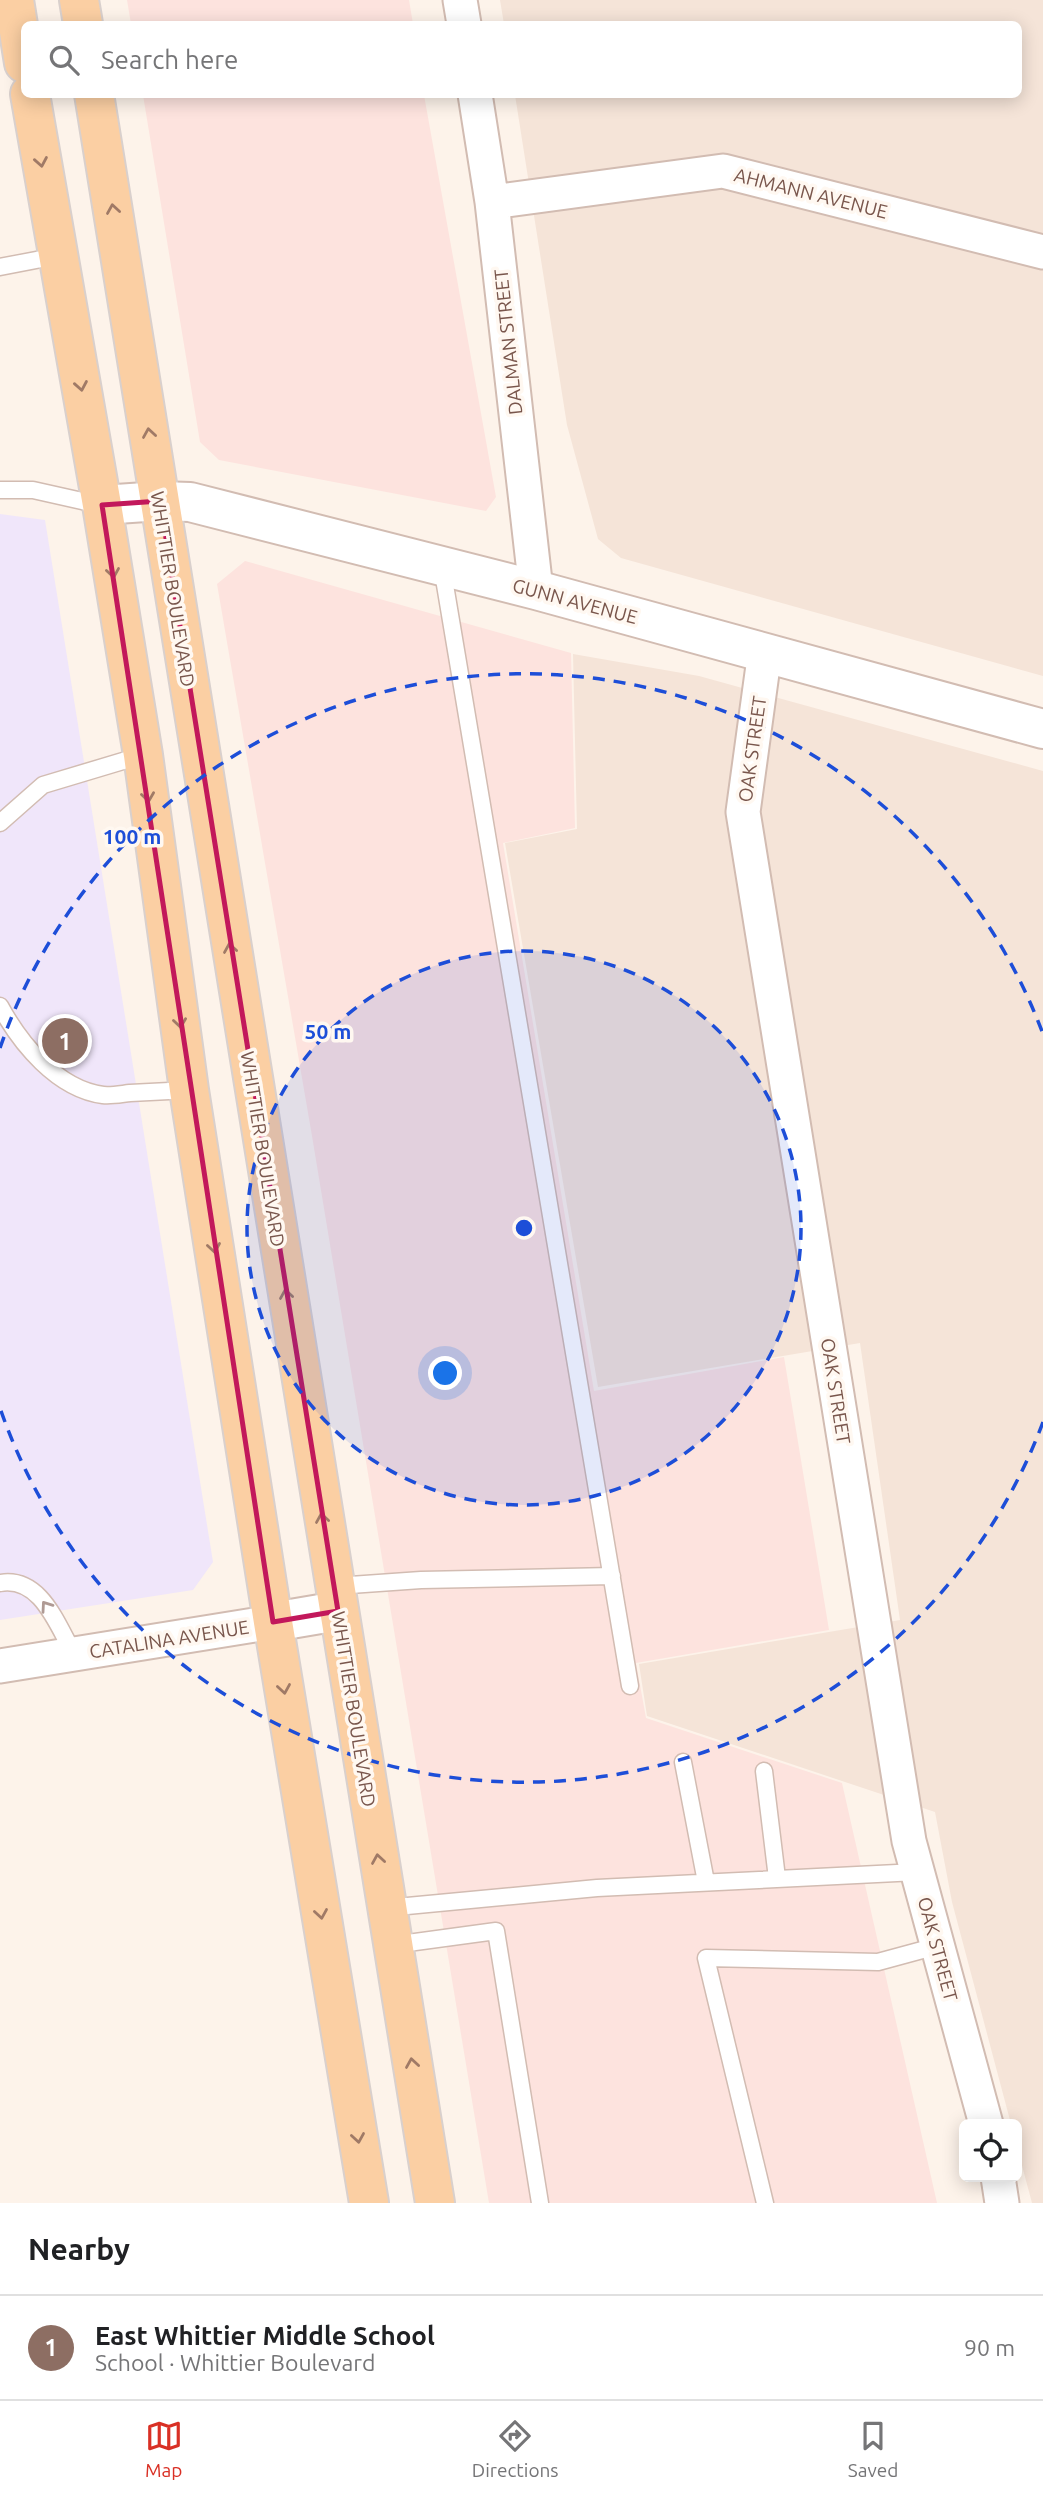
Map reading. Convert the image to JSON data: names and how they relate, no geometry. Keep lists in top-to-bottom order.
{
  "streets": {
    "main road": ["WHITTIER BOULEVARD"],
    "street": [
      "AHMANN AVENUE",
      "DALMAN STREET",
      "GUNN AVENUE",
      "OAK STREET",
      "CATALINA AVENUE"
    ]
  },
  "crossings": [
    ["AHMANN AVENUE", "DALMAN STREET"],
    ["DALMAN STREET", "GUNN AVENUE"],
    ["WHITTIER BOULEVARD", "GUNN AVENUE"],
    ["WHITTIER BOULEVARD", "CATALINA AVENUE"],
    ["GUNN AVENUE", "OAK STREET"]
  ],
  "page": {
    "search": "Search here",
    "pins": "1",
    "heading": "Nearby",
    "list": [
      {
        "mark": "1",
        "name": "East Whittier Middle School",
        "note": "School · Whittier Boulevard",
        "value": "90 m"
      }
    ],
    "nav": ["Map", "Directions", "Saved"]
  },
  "rings": ["100 m", "50 m"]
}
